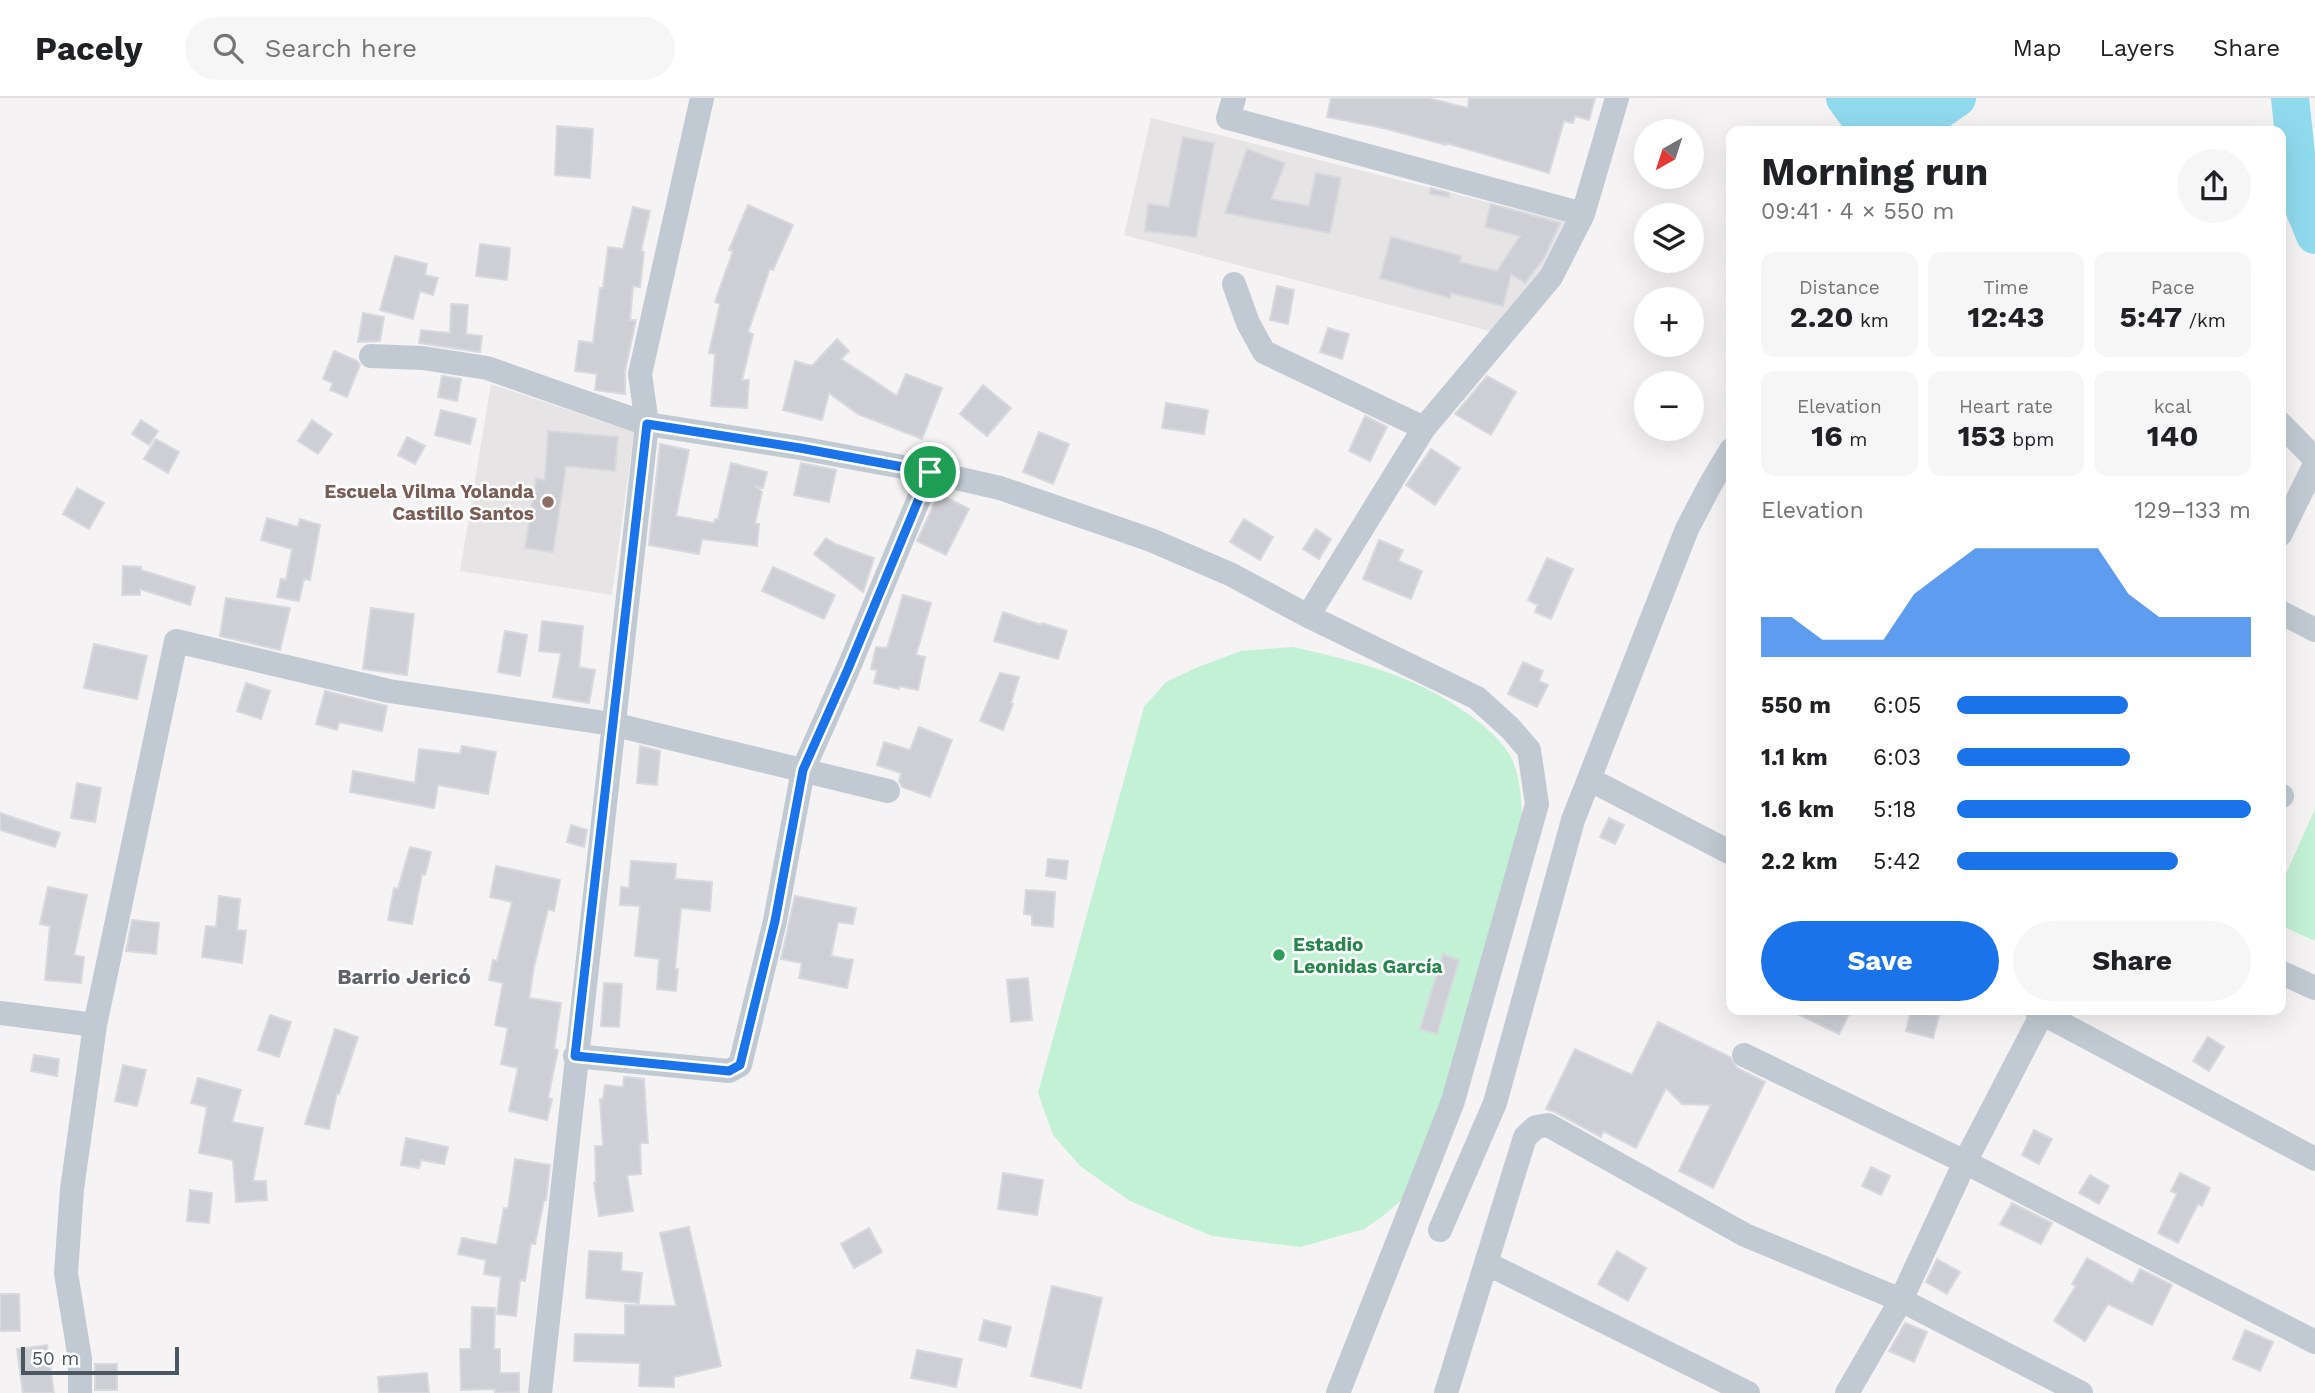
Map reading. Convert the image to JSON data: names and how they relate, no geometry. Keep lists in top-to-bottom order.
{
  "districts": ["Barrio Jericó"],
  "places": ["Escuela Vilma Yolanda Castillo Santos", "Estadio Leonidas García"],
  "scale_bar": "50 m",
  "north": "bottom left",
  "page": {
    "header": "Pacely",
    "search": "Search here",
    "nav": ["Map", "Layers", "Share"],
    "map_buttons": ["+", "−"],
    "heading": ["Morning run", "09:41 · 4 × 550 m"],
    "stats": [
      ["Distance", "2.20 km"],
      ["Time", "12:43"],
      ["Pace", "5:47 /km"],
      ["Elevation", "16 m"],
      ["Heart rate", "153 bpm"],
      ["kcal", "140"]
    ],
    "chart": ["Elevation", "129–133 m"],
    "list": [
      {
        "name": "550 m",
        "note": "6:05"
      },
      {
        "name": "1.1 km",
        "note": "6:03"
      },
      {
        "name": "1.6 km",
        "note": "5:18"
      },
      {
        "name": "2.2 km",
        "note": "5:42"
      }
    ],
    "buttons": ["Save", "Share"],
    "scale": "50 m"
  }
}
